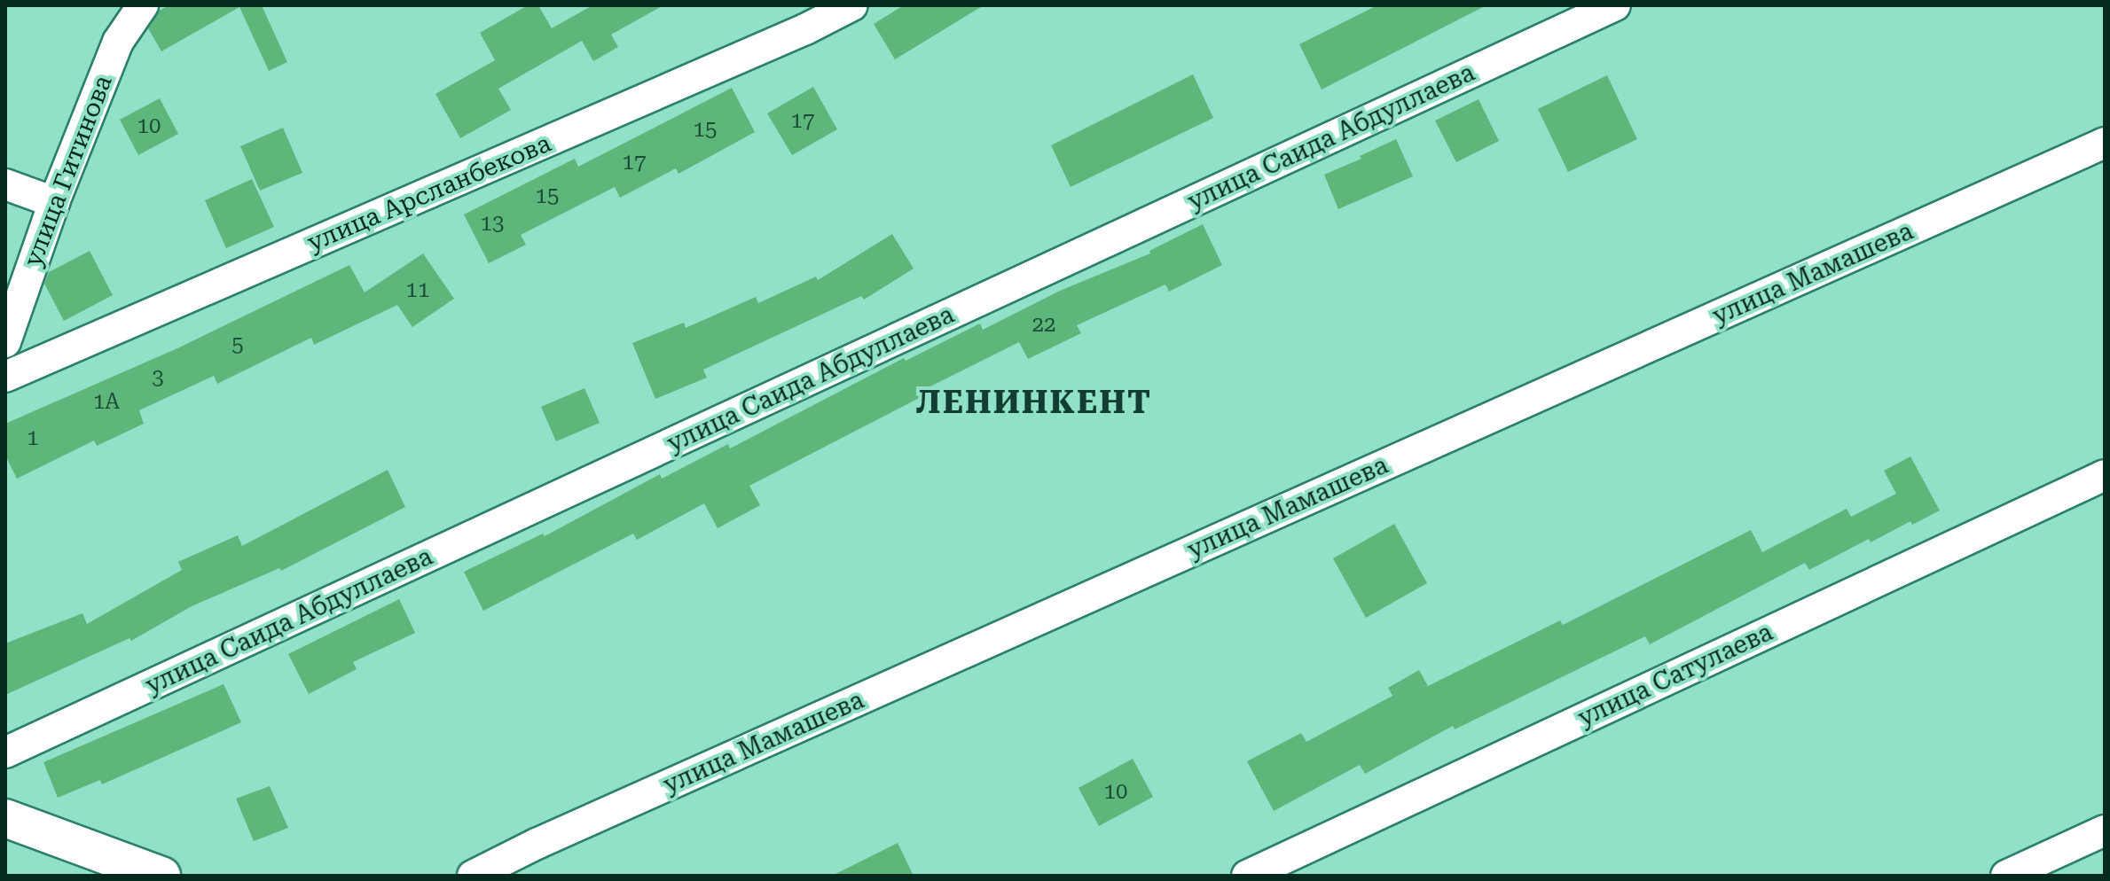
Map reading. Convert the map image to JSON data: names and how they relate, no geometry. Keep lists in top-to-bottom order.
{
  "streets": {
    "street": [
      "улица Саида Абдуллаева",
      "улица Гитинова",
      "улица Арсланбекова",
      "улица Мамашева",
      "улица Сатулаева"
    ]
  },
  "districts": ["ЛЕНИНКЕНТ"],
  "house_numbers": [
    "17",
    "10",
    "15",
    "17",
    "15",
    "13",
    "11",
    "22",
    "5",
    "3",
    "1А",
    "1",
    "10"
  ]
}
